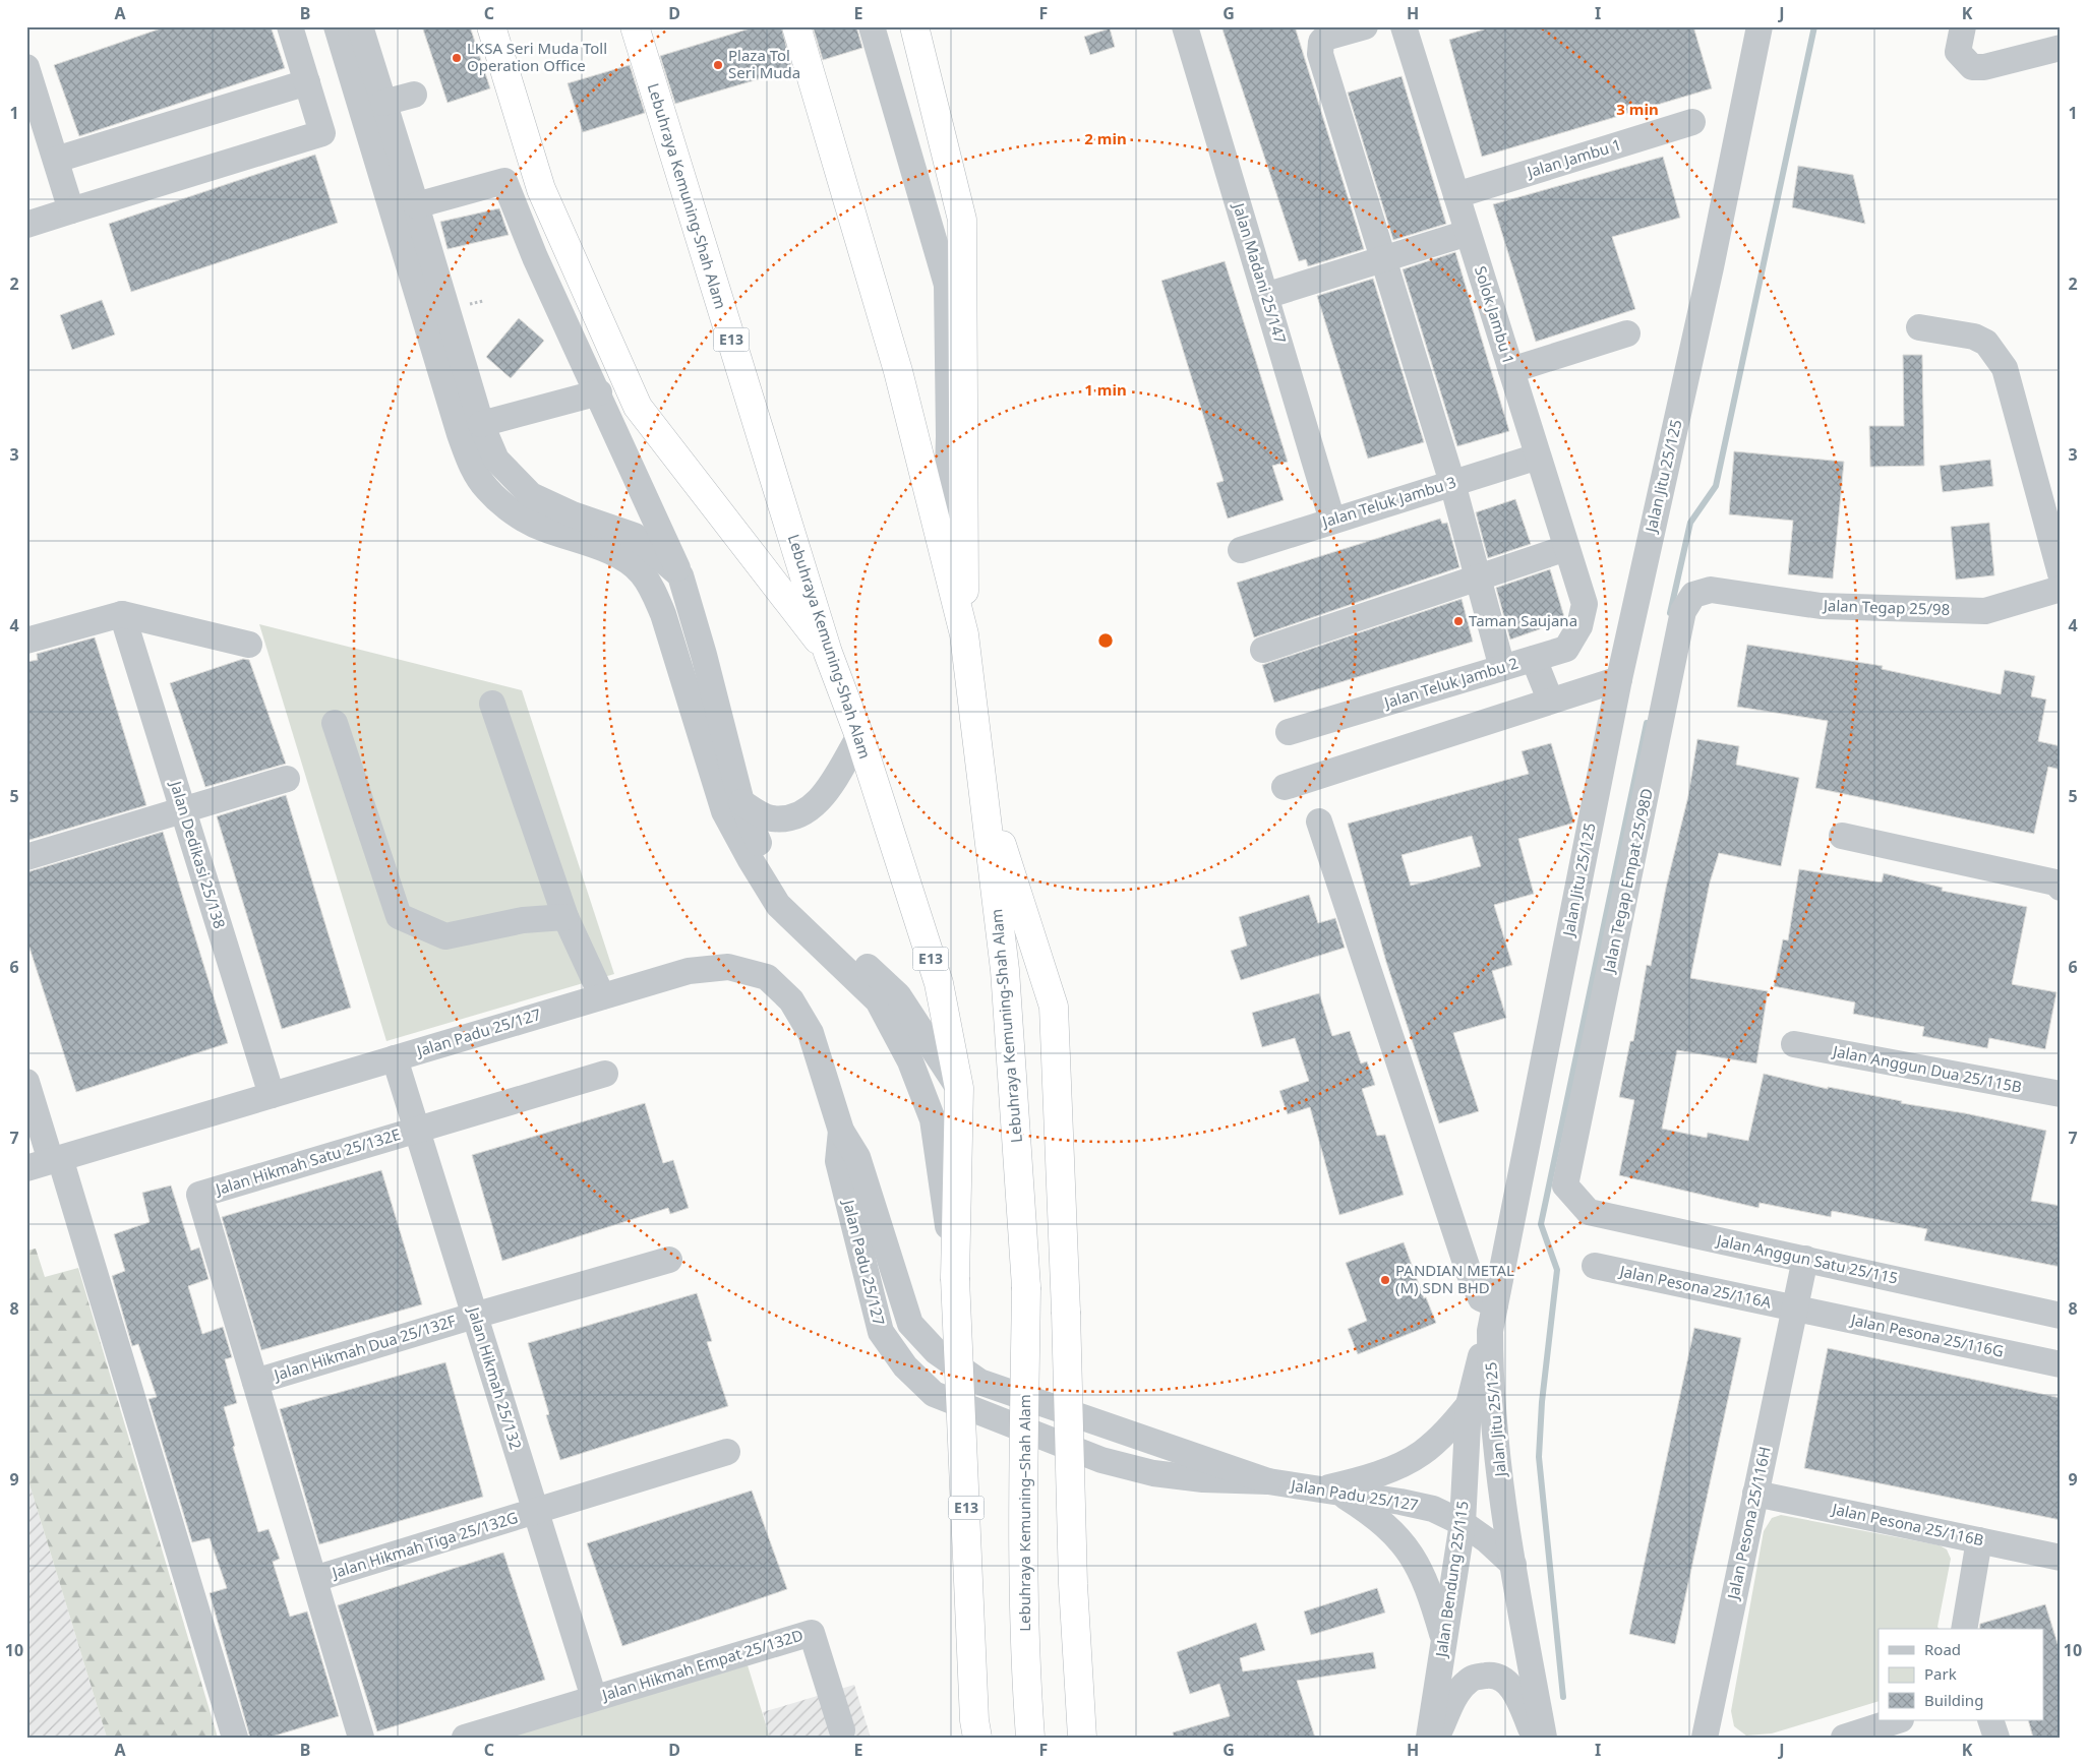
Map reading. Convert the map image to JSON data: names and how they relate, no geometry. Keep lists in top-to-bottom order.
{
  "streets": {
    "highway": ["Lebuhraya Kemuning-Shah Alam", "E13", "Lebuhraya Kemuning–Shah Alam"],
    "street": [
      "Jalan Jambu 1",
      "Jalan Madani 25/147",
      "Solok Jambu 1",
      "Jalan Jitu 25/125",
      "Jalan Teluk Jambu 3",
      "Jalan Tegap 25/98",
      "Jalan Teluk Jambu 2",
      "Jalan Dedikasi 25/138",
      "Jalan Tegap Empat 25/98D",
      "Jalan Padu 25/127",
      "Jalan Anggun Dua 25/115B",
      "Jalan Hikmah Satu 25/132E",
      "Jalan Anggun Satu 25/115",
      "Jalan Pesona 25/116A",
      "Jalan Pesona 25/116G",
      "Jalan Hikmah Dua 25/132F",
      "Jalan Hikmah 25/132",
      "Jalan Pesona 25/116H",
      "Jalan Pesona 25/116B",
      "Jalan Hikmah Tiga 25/132G",
      "Jalan Bendung 25/115",
      "Jalan Hikmah Empat 25/132D"
    ]
  },
  "crossings": [
    ["Jalan Jambu 1", "Solok Jambu 1"],
    ["Lebuhraya Kemuning-Shah Alam", "E13"],
    ["Lebuhraya Kemuning-Shah Alam", "Lebuhraya Kemuning–Shah Alam"],
    ["Jalan Madani 25/147", "Jalan Teluk Jambu 3"],
    ["Solok Jambu 1", "Jalan Teluk Jambu 3"],
    ["Solok Jambu 1", "Jalan Teluk Jambu 2"],
    ["Jalan Jitu 25/125", "Jalan Padu 25/127"],
    ["Jalan Jitu 25/125", "Jalan Bendung 25/115"],
    ["Jalan Tegap 25/98", "Jalan Tegap Empat 25/98D"],
    ["Jalan Dedikasi 25/138", "Jalan Padu 25/127"],
    ["Jalan Tegap Empat 25/98D", "Jalan Anggun Satu 25/115"],
    ["Jalan Padu 25/127", "Jalan Hikmah 25/132"],
    ["Jalan Padu 25/127", "Jalan Bendung 25/115"],
    ["Jalan Hikmah Satu 25/132E", "Jalan Hikmah Dua 25/132F"],
    ["Jalan Hikmah Satu 25/132E", "Jalan Hikmah 25/132"],
    ["Jalan Anggun Satu 25/115", "Jalan Pesona 25/116H"],
    ["Jalan Pesona 25/116A", "Jalan Pesona 25/116G"],
    ["Jalan Pesona 25/116A", "Jalan Pesona 25/116H"],
    ["Jalan Pesona 25/116G", "Jalan Pesona 25/116H"],
    ["Jalan Hikmah Dua 25/132F", "Jalan Hikmah 25/132"],
    ["Jalan Hikmah 25/132", "Jalan Hikmah Tiga 25/132G"],
    ["Jalan Hikmah 25/132", "Jalan Hikmah Empat 25/132D"],
    ["Jalan Pesona 25/116H", "Jalan Pesona 25/116B"]
  ],
  "places": [
    "LKSA Seri Muda Toll Operation Office",
    "Plaza Tol Seri Muda",
    "Taman Saujana",
    "PANDIAN METAL (M) SDN BHD"
  ],
  "legend": ["Road", "Park", "Building"],
  "grid": {
    "columns": [
      "A",
      "B",
      "C",
      "D",
      "E",
      "F",
      "G",
      "H",
      "I",
      "J",
      "K"
    ],
    "rows": [
      "1",
      "2",
      "3",
      "4",
      "5",
      "6",
      "7",
      "8",
      "9",
      "10"
    ]
  },
  "rings": ["3 min", "2 min", "1 min"]
}
